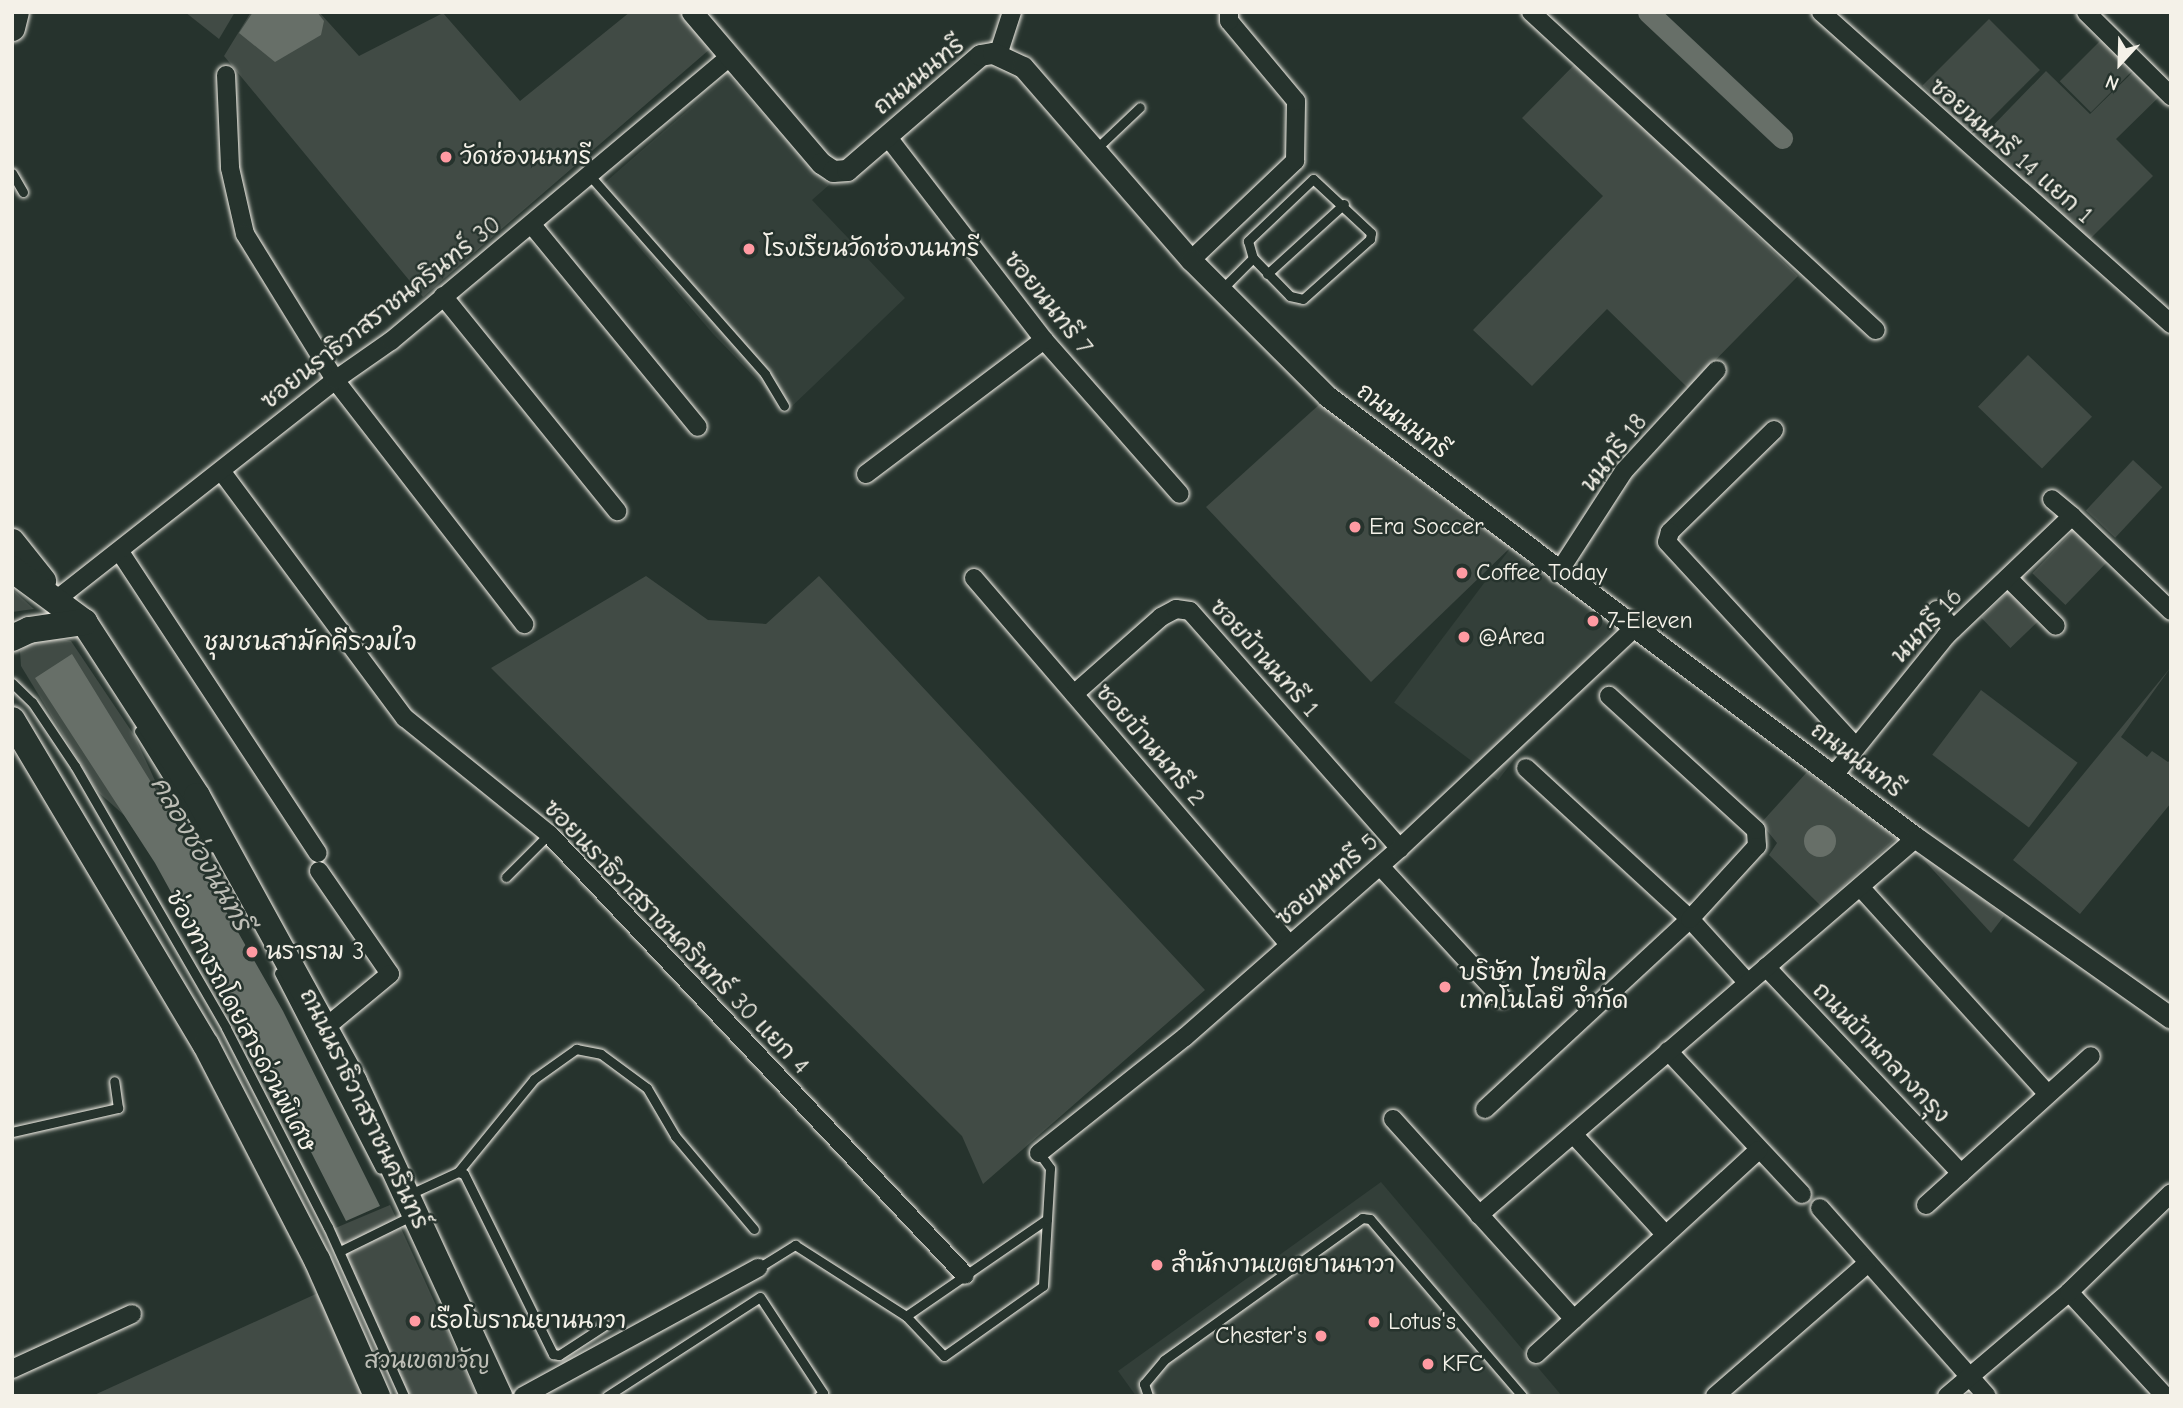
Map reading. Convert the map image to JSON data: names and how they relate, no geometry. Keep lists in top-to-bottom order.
{
  "streets": {
    "main road": ["ถนนนราธิวาสราชนครินทร์"],
    "street": [
      "ถนนนนทรี",
      "ซอยนนทรี 14 แยก 1",
      "ซอยนนทรี 7",
      "ซอยนราธิวาสราชนครินทร์ 30",
      "นนทรี 18",
      "นนทรี 16",
      "ซอยบ้านนทรี 1",
      "ซอยบ้านนทรี 2",
      "ซอยนนทรี 5",
      "ซอยนราธิวาสราชนครินทร์ 30 แยก 4",
      "ถนนบ้านกลางกรุง"
    ],
    "lane": ["ช่องทางรถโดยสารด่วนพิเศษ"]
  },
  "crossings": [
    ["ถนนนนทรี", "ซอยนนทรี 7"],
    ["ถนนนนทรี", "ซอยนราธิวาสราชนครินทร์ 30"],
    ["ถนนนนทรี", "นนทรี 18"],
    ["ถนนนนทรี", "นนทรี 16"],
    ["ถนนนนทรี", "ซอยนนทรี 5"],
    ["ซอยนราธิวาสราชนครินทร์ 30", "ซอยนราธิวาสราชนครินทร์ 30 แยก 4"],
    ["ซอยนราธิวาสราชนครินทร์ 30", "ถนนนราธิวาสราชนครินทร์"],
    ["ซอยบ้านนทรี 1", "ซอยบ้านนทรี 2"],
    ["ซอยบ้านนทรี 1", "ซอยนนทรี 5"],
    ["ซอยบ้านนทรี 2", "ซอยนนทรี 5"]
  ],
  "districts": ["ชุมชนสามัคคีรวมใจ"],
  "water": ["คลองช่องนนทรี"],
  "parks": ["สวนเขตขวัญ"],
  "places": [
    "วัดช่องนนทรี",
    "โรงเรียนวัดช่องนนทรี",
    "Era Soccer",
    "Coffee Today",
    "7-Eleven",
    "@Area",
    "นราราม 3",
    "บริษัท ไทยฟิล เทคโนโลยี จำกัด",
    "สำนักงานเขตยานนาวา",
    "เรือโบราณยานนาวา",
    "Lotus's",
    "Chester's",
    "KFC"
  ],
  "north": "bottom"
}
